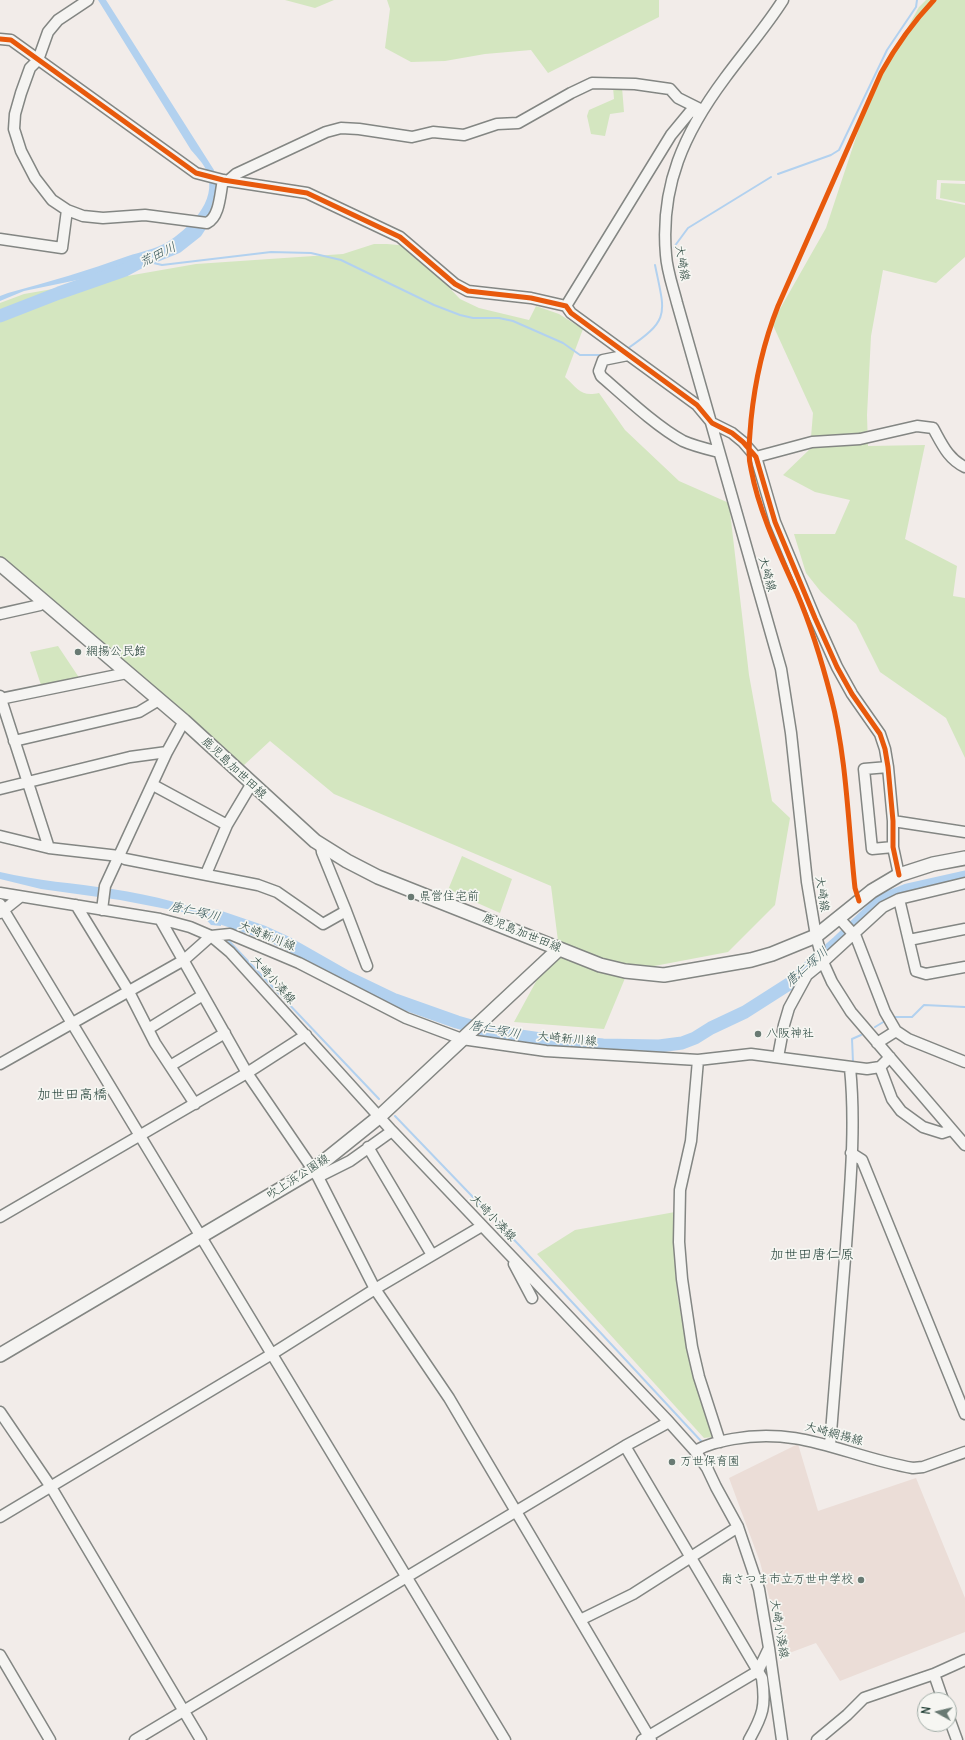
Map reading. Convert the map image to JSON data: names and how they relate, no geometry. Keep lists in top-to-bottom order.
{
  "streets": {
    "main road": ["鹿児島加世田線", "吹上浜公園線"],
    "street": [
      "大崎線",
      "大崎新川線",
      "大崎小湊線",
      "大崎網揚線"
    ]
  },
  "crossings": [
    ["大崎線", "鹿児島加世田線"],
    ["鹿児島加世田線", "吹上浜公園線"],
    ["大崎新川線", "大崎小湊線"],
    ["大崎新川線", "吹上浜公園線"],
    ["大崎小湊線", "吹上浜公園線"],
    ["大崎小湊線", "大崎網揚線"]
  ],
  "districts": ["加世田高橋", "加世田唐仁原"],
  "water": ["荒田川", "唐仁塚川"],
  "places": [
    "網揚公民館",
    "県営住宅前",
    "八阪神社",
    "万世保育園",
    "南さつま市立万世中学校"
  ],
  "north": "left"
}
